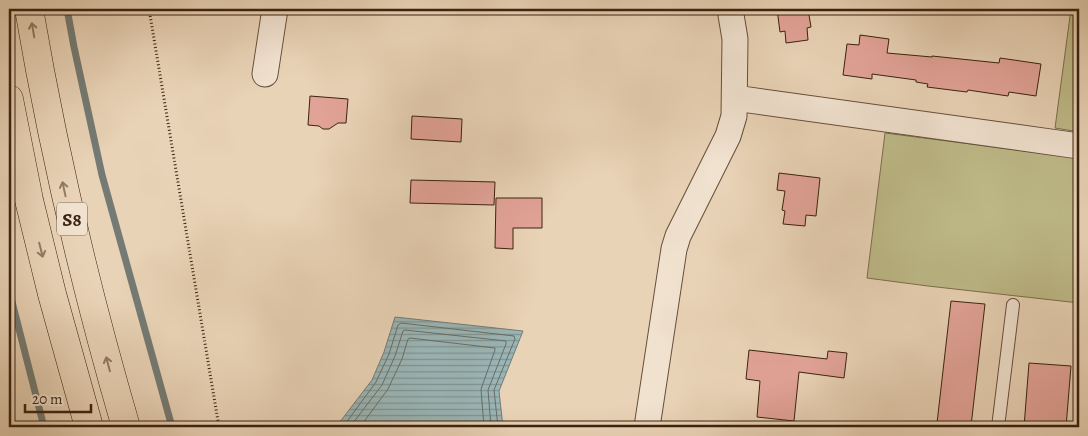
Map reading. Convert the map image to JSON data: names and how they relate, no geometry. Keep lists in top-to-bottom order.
{
  "streets": {
    "highway": ["S8"]
  },
  "scale_bar": "20 m"
}
